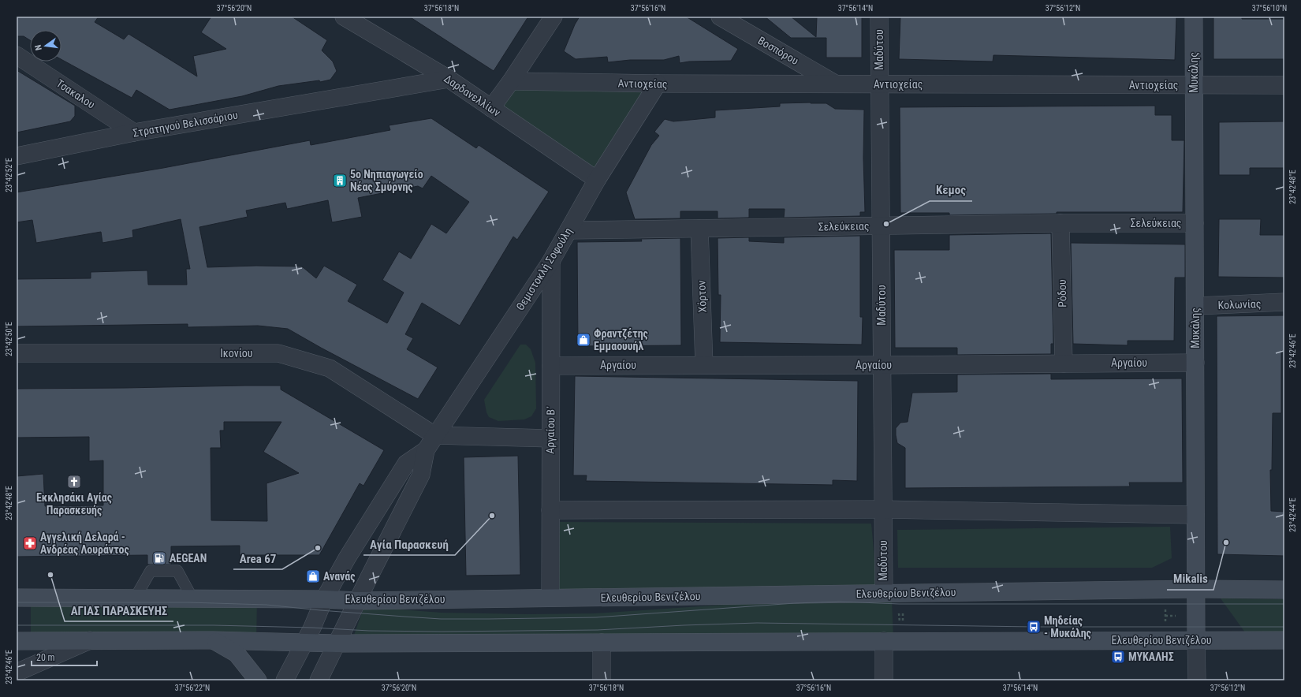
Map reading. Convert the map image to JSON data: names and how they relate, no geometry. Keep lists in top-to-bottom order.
{
  "streets": {
    "main road": ["Μυκάλης", "Ελευθερίου Βενιζέλου"],
    "street": [
      "Μαδύτου",
      "Βοσπόρου",
      "Αντιοχείας",
      "Τσακαλου",
      "Δαρδανελλίων",
      "Στρατηγού Βελισσάριου",
      "Σελεύκειας",
      "Θεμιστοκλή Σοφούλη",
      "Ρόδου",
      "Χόρτον",
      "Κολωνίας",
      "Ικονίου",
      "Αργαίου",
      "Αργαίου Β᾽"
    ]
  },
  "crossings": [
    ["Μαδύτου", "Αντιοχείας"],
    ["Μαδύτου", "Σελεύκειας"],
    ["Μαδύτου", "Αργαίου"],
    ["Μαδύτου", "Ελευθερίου Βενιζέλου"],
    ["Βοσπόρου", "Αντιοχείας"],
    ["Μυκάλης", "Αντιοχείας"],
    ["Μυκάλης", "Σελεύκειας"],
    ["Μυκάλης", "Κολωνίας"],
    ["Μυκάλης", "Αργαίου"],
    ["Μυκάλης", "Ελευθερίου Βενιζέλου"],
    ["Αντιοχείας", "Θεμιστοκλή Σοφούλη"],
    ["Τσακαλου", "Στρατηγού Βελισσάριου"],
    ["Δαρδανελλίων", "Στρατηγού Βελισσάριου"],
    ["Δαρδανελλίων", "Θεμιστοκλή Σοφούλη"],
    ["Σελεύκειας", "Θεμιστοκλή Σοφούλη"],
    ["Σελεύκειας", "Ρόδου"],
    ["Σελεύκειας", "Χόρτον"],
    ["Θεμιστοκλή Σοφούλη", "Ικονίου"],
    ["Θεμιστοκλή Σοφούλη", "Αργαίου Β᾽"],
    ["Θεμιστοκλή Σοφούλη", "Ελευθερίου Βενιζέλου"],
    ["Ρόδου", "Αργαίου"],
    ["Χόρτον", "Αργαίου"],
    ["Αργαίου", "Αργαίου Β᾽"],
    ["Αργαίου Β᾽", "Ελευθερίου Βενιζέλου"]
  ],
  "places": {
    "building": ["5ο Νηπιαγωγείο Νέας Σμύρνης"],
    "other": [
      "Κεμος",
      "Αγία Παρασκευή",
      "Mikalis",
      "Area 67",
      "ΑΓΙΑΣ ΠΑΡΑΣΚΕΥΗΣ"
    ],
    "shop": ["Φραντζέτης Εμμαουυήλ", "Ανανάς"],
    "church": ["Εκκλησάκι Αγίας Παρασκευής"],
    "pharmacy": ["Αγγελική Δελαρά - Ανδρέας Λουράντος"],
    "fuel station": ["AEGEAN"],
    "bus stop": ["Μηδείας - Μυκάλης", "ΜΥΚΑΛΗΣ"]
  },
  "scale_bar": "20 m",
  "north": "left",
  "coordinates": [
    "37°56'20\"N",
    "37°56'18\"N",
    "37°56'16\"N",
    "37°56'14\"N",
    "37°56'12\"N",
    "37°56'10\"N",
    "23°42'52\"E",
    "23°42'48\"E",
    "23°42'50\"E",
    "23°42'46\"E",
    "23°42'44\"E",
    "37°56'22\"N"
  ]
}
